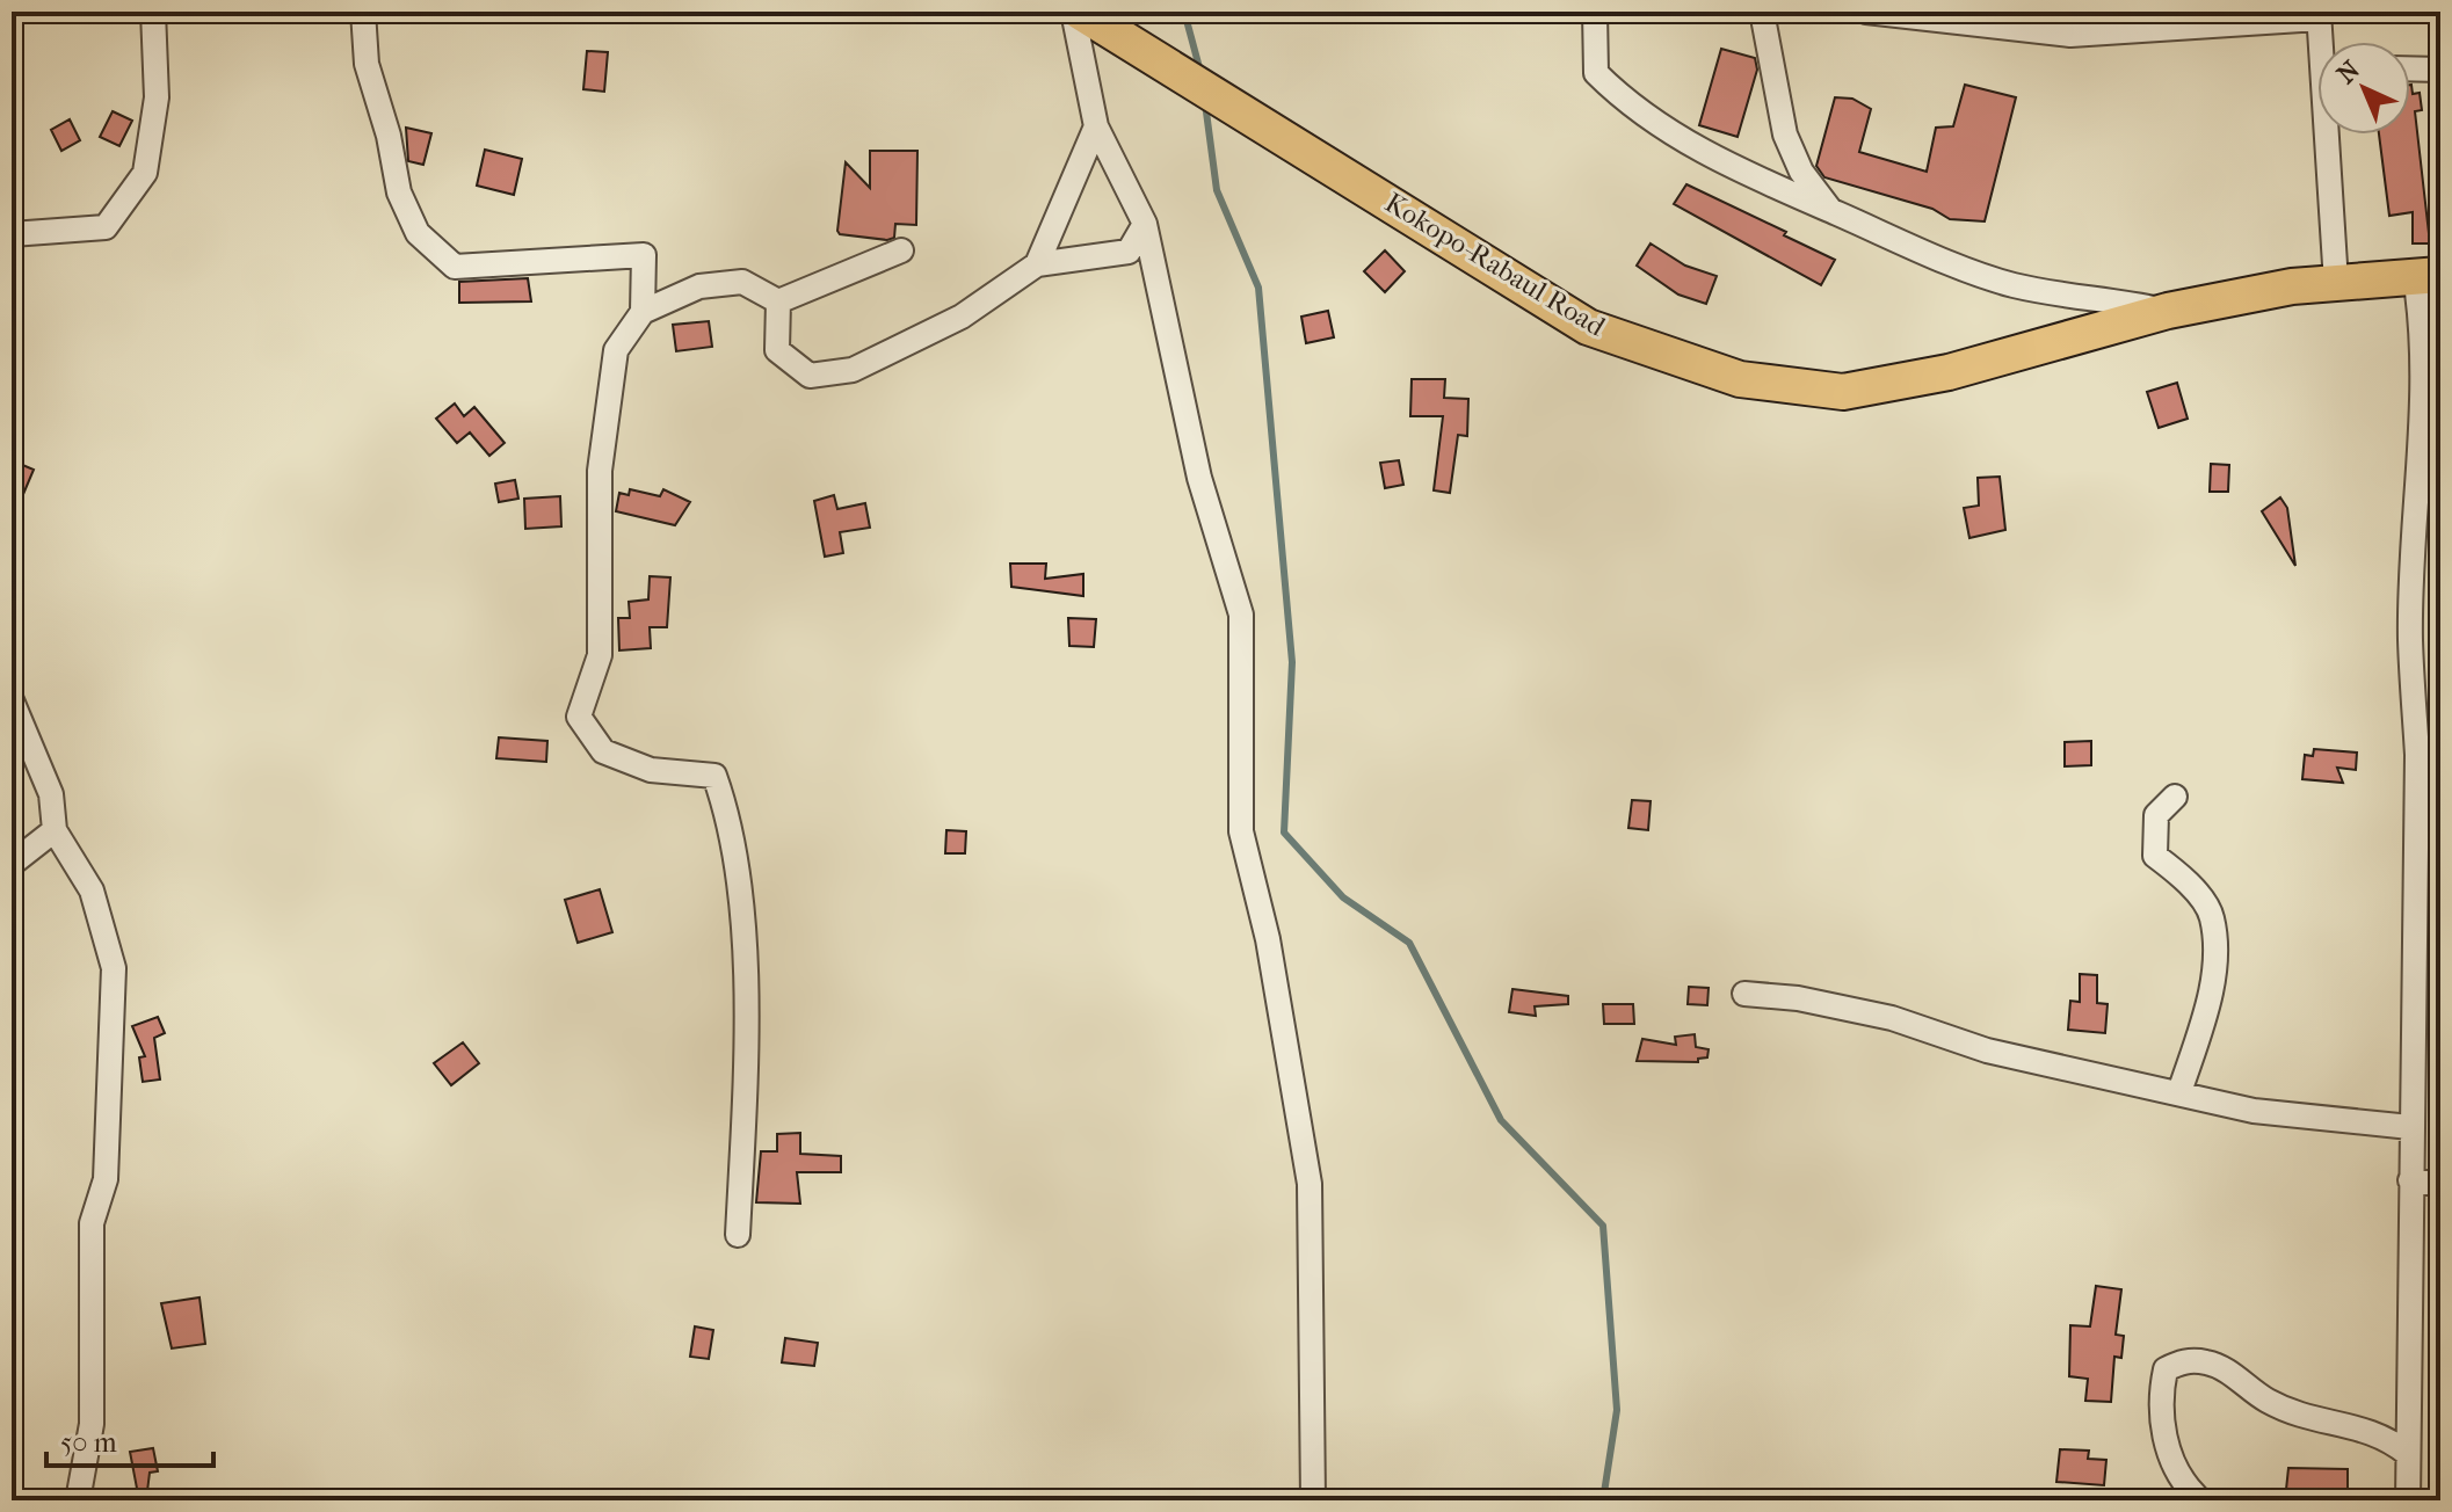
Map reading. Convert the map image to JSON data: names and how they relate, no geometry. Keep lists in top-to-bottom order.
{
  "streets": {
    "main road": ["Kokopo-Rabaul Road"]
  },
  "scale_bar": "50 m",
  "north": "top left"
}
